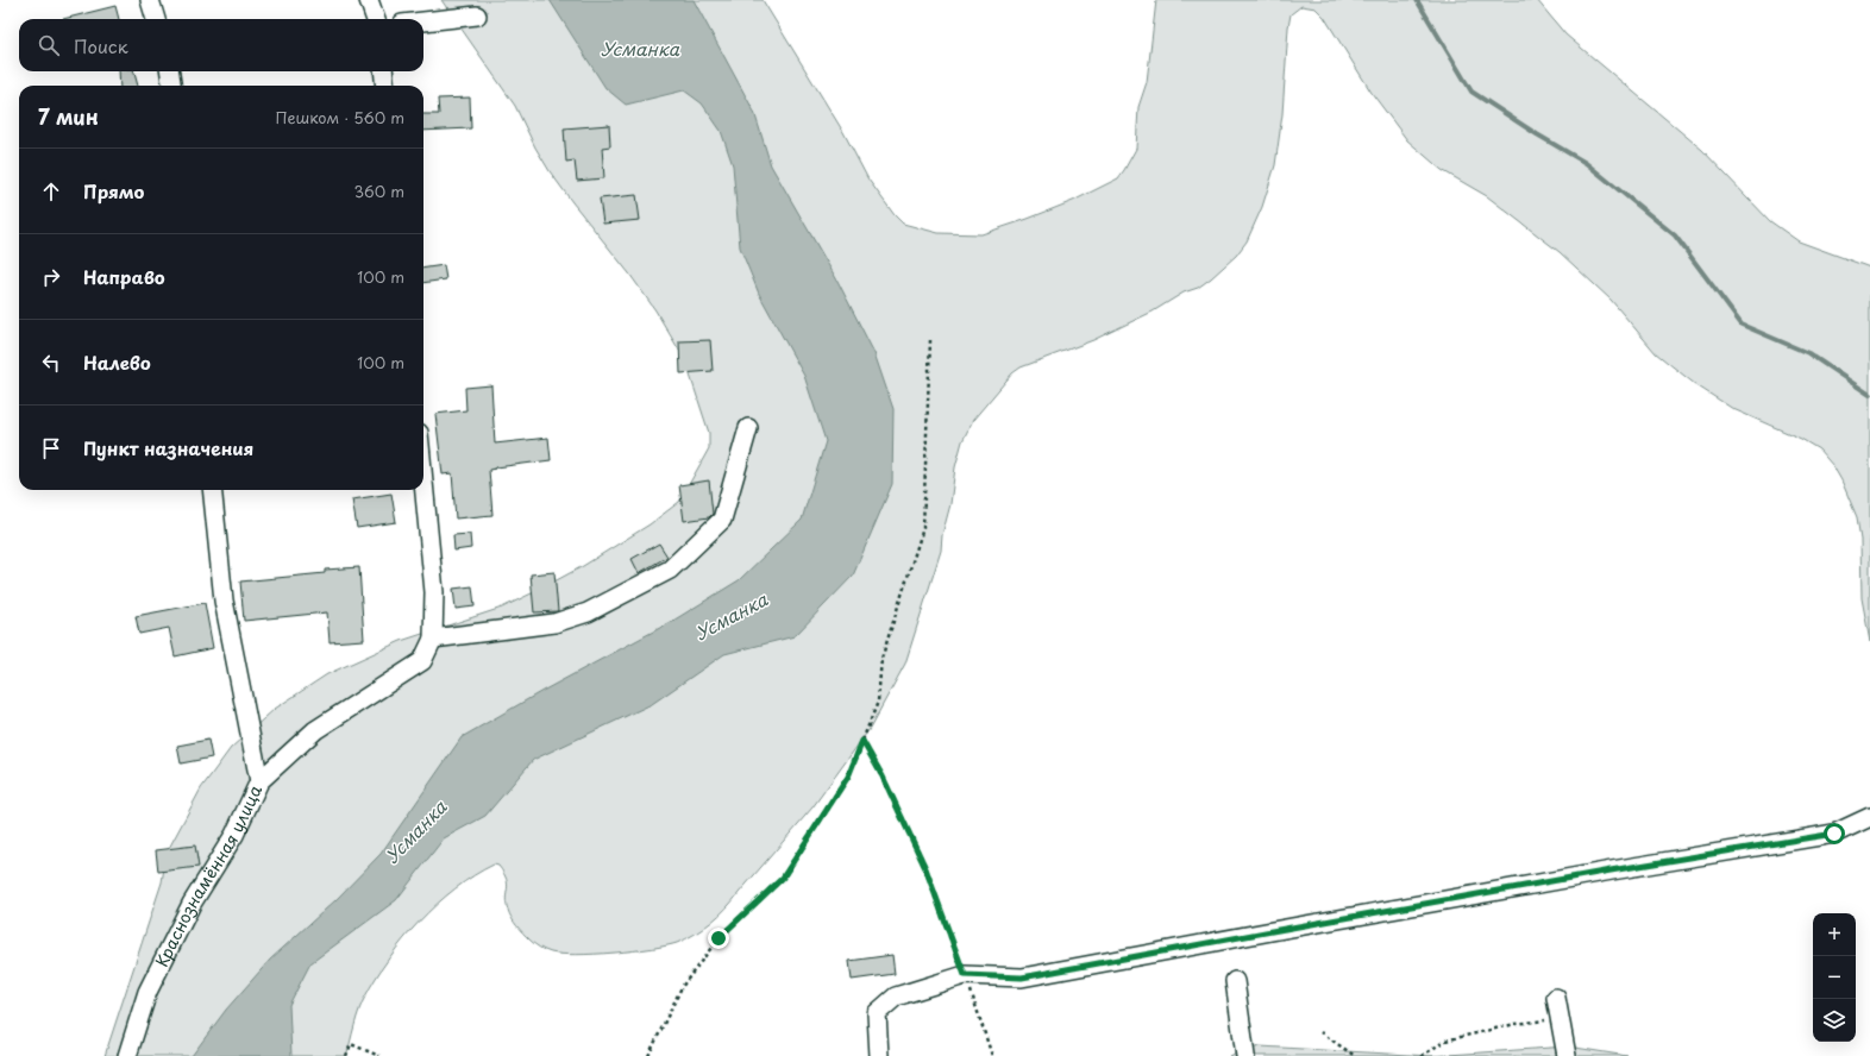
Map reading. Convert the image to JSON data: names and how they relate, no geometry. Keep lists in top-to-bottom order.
{
  "streets": {
    "street": ["Краснознамённая улица"]
  },
  "water": ["Усманка"],
  "page": {
    "search": "Поиск",
    "heading": ["7 мин", "Пешком · 560 m"],
    "list": [
      ["Прямо", "360 m"],
      ["Направо", "100 m"],
      ["Налево", "100 m"],
      "Пункт назначения"
    ],
    "map_buttons": ["+", "−"]
  }
}
